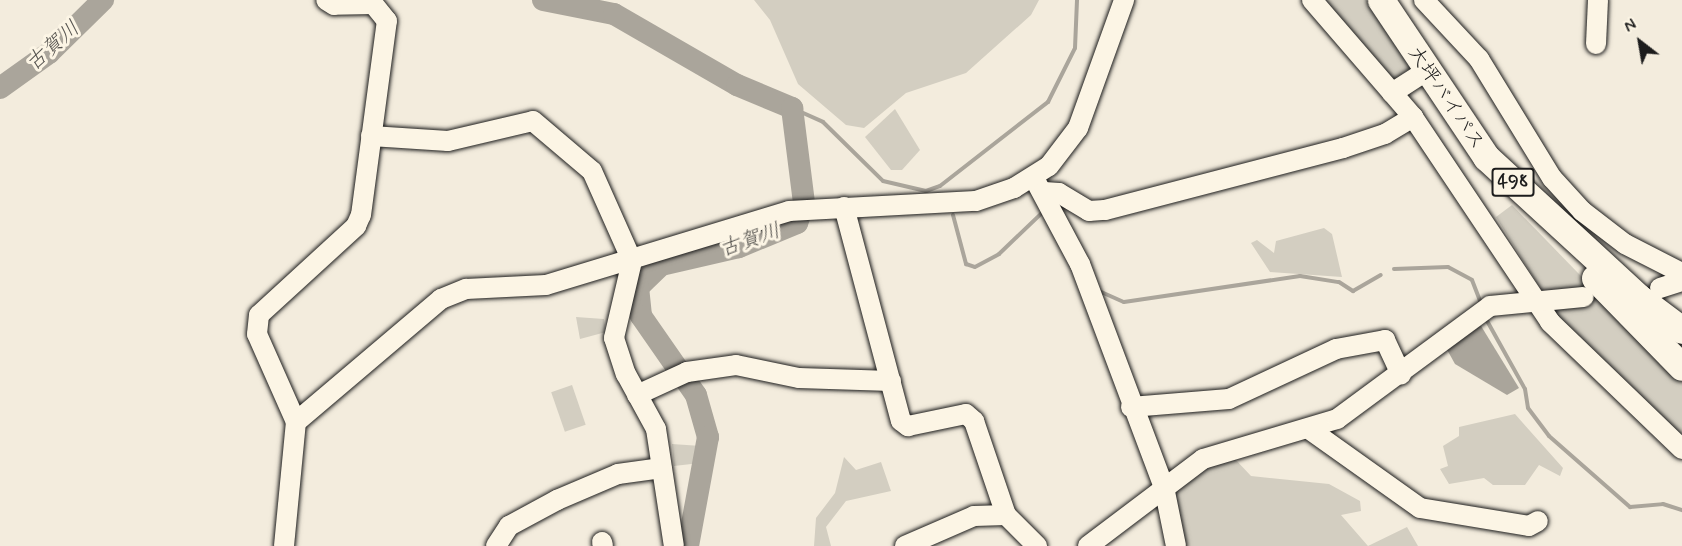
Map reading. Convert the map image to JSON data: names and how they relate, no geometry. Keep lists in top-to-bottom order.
{
  "streets": {
    "highway": ["大坪バイパス", "498"]
  },
  "water": ["古賀川"],
  "north": "top left"
}
